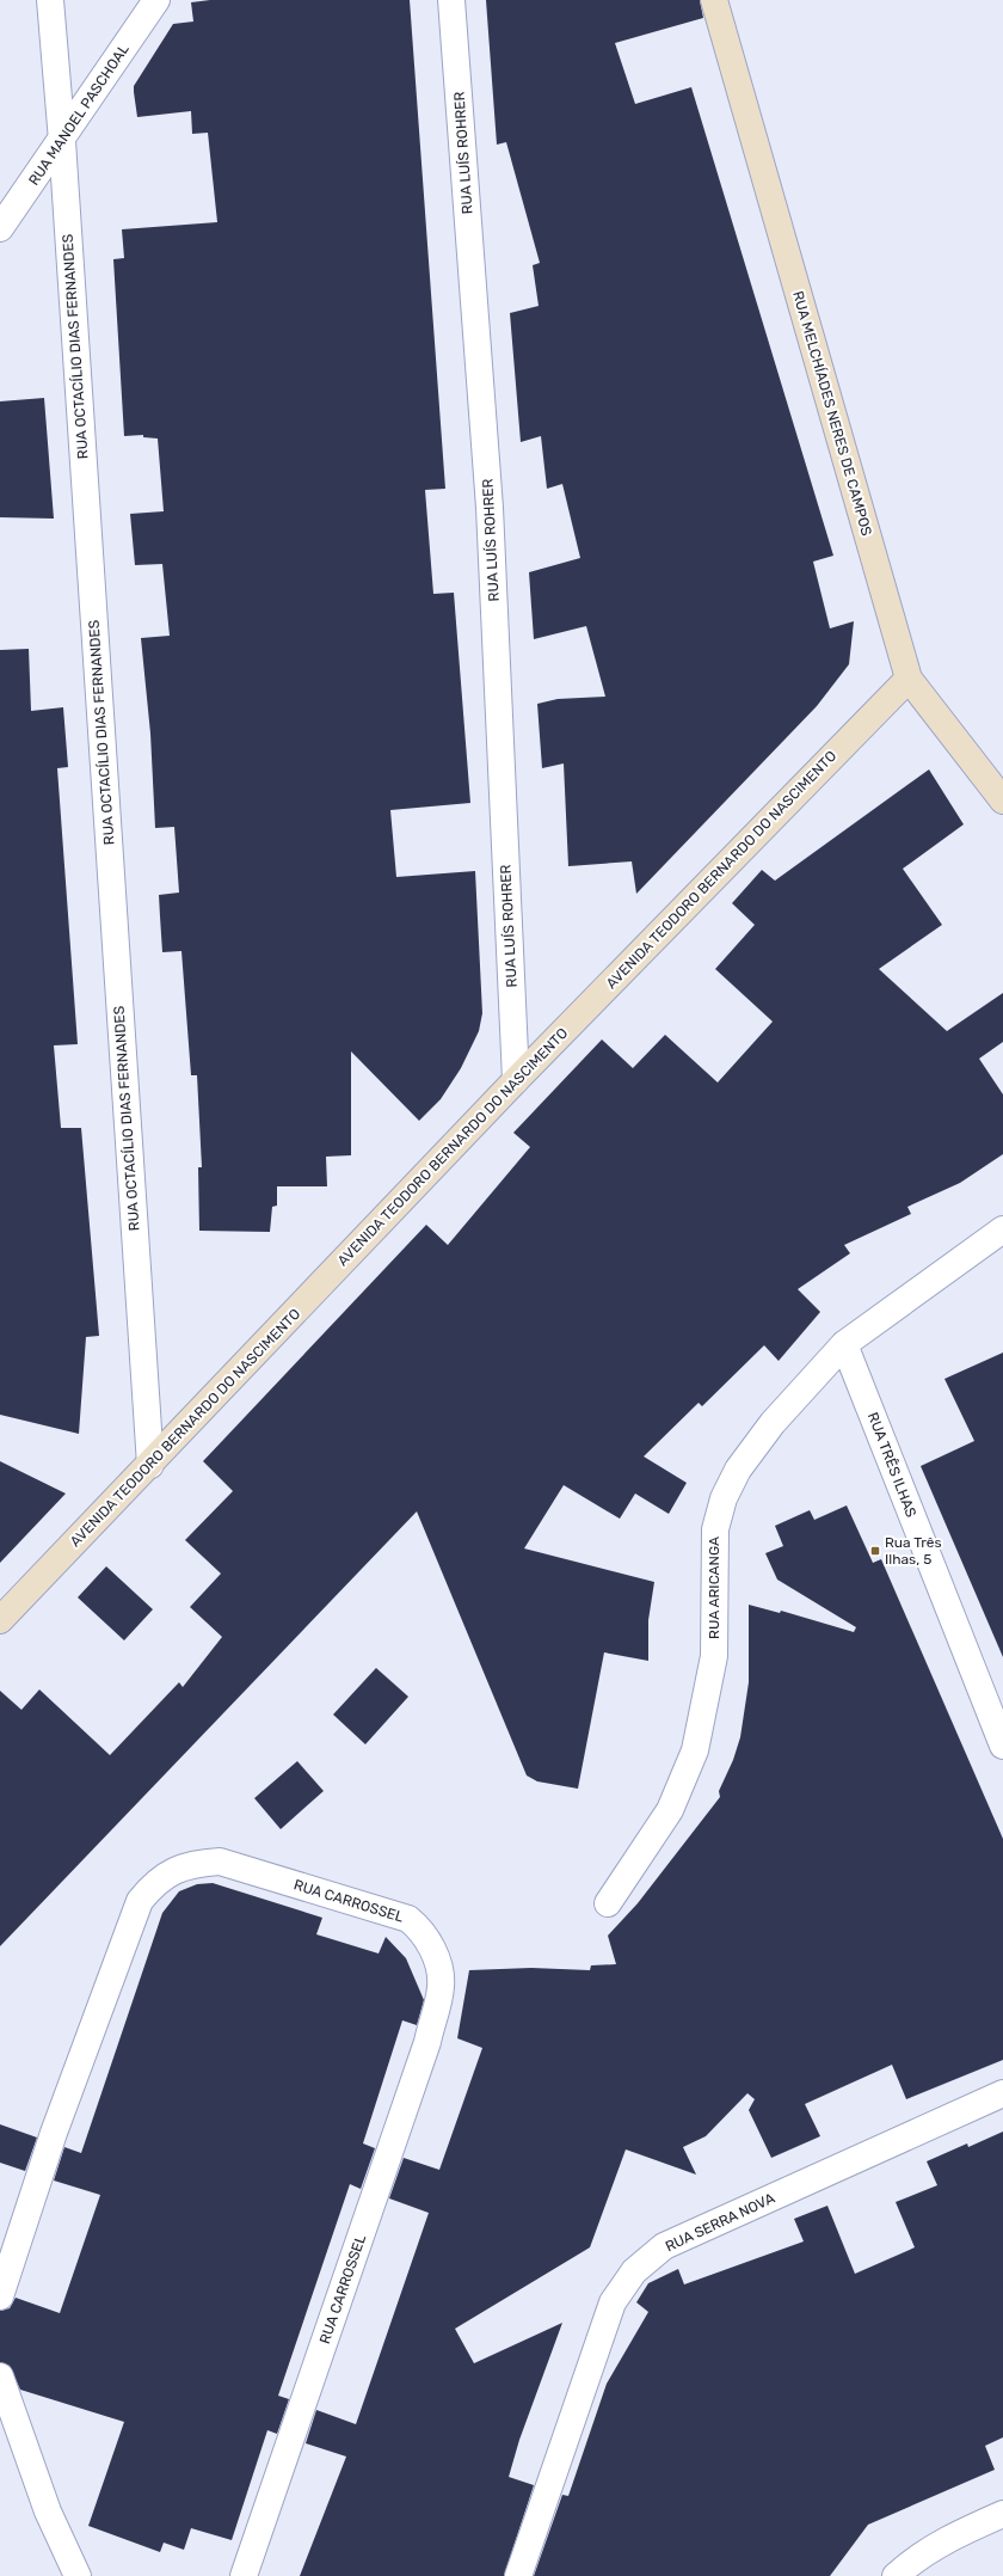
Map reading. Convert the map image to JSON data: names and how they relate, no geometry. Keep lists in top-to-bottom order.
{
  "streets": {
    "street": [
      "RUA MANOEL PASCHOAL",
      "RUA LUÍS ROHRER",
      "RUA OCTACÍLIO DIAS FERNANDES",
      "RUA MELCHÍADES NERES DE CAMPOS",
      "AVENIDA TEODORO BERNARDO DO NASCIMENTO",
      "RUA TRÊS ILHAS",
      "RUA ARICANGA",
      "RUA CARROSSEL",
      "RUA SERRA NOVA"
    ]
  },
  "crossings": [
    ["RUA MANOEL PASCHOAL", "RUA OCTACÍLIO DIAS FERNANDES"],
    ["RUA LUÍS ROHRER", "AVENIDA TEODORO BERNARDO DO NASCIMENTO"],
    ["RUA OCTACÍLIO DIAS FERNANDES", "AVENIDA TEODORO BERNARDO DO NASCIMENTO"],
    ["RUA MELCHÍADES NERES DE CAMPOS", "AVENIDA TEODORO BERNARDO DO NASCIMENTO"],
    ["RUA TRÊS ILHAS", "RUA ARICANGA"]
  ],
  "places": {
    "transit": ["Rua Três Ilhas, 5"]
  }
}
